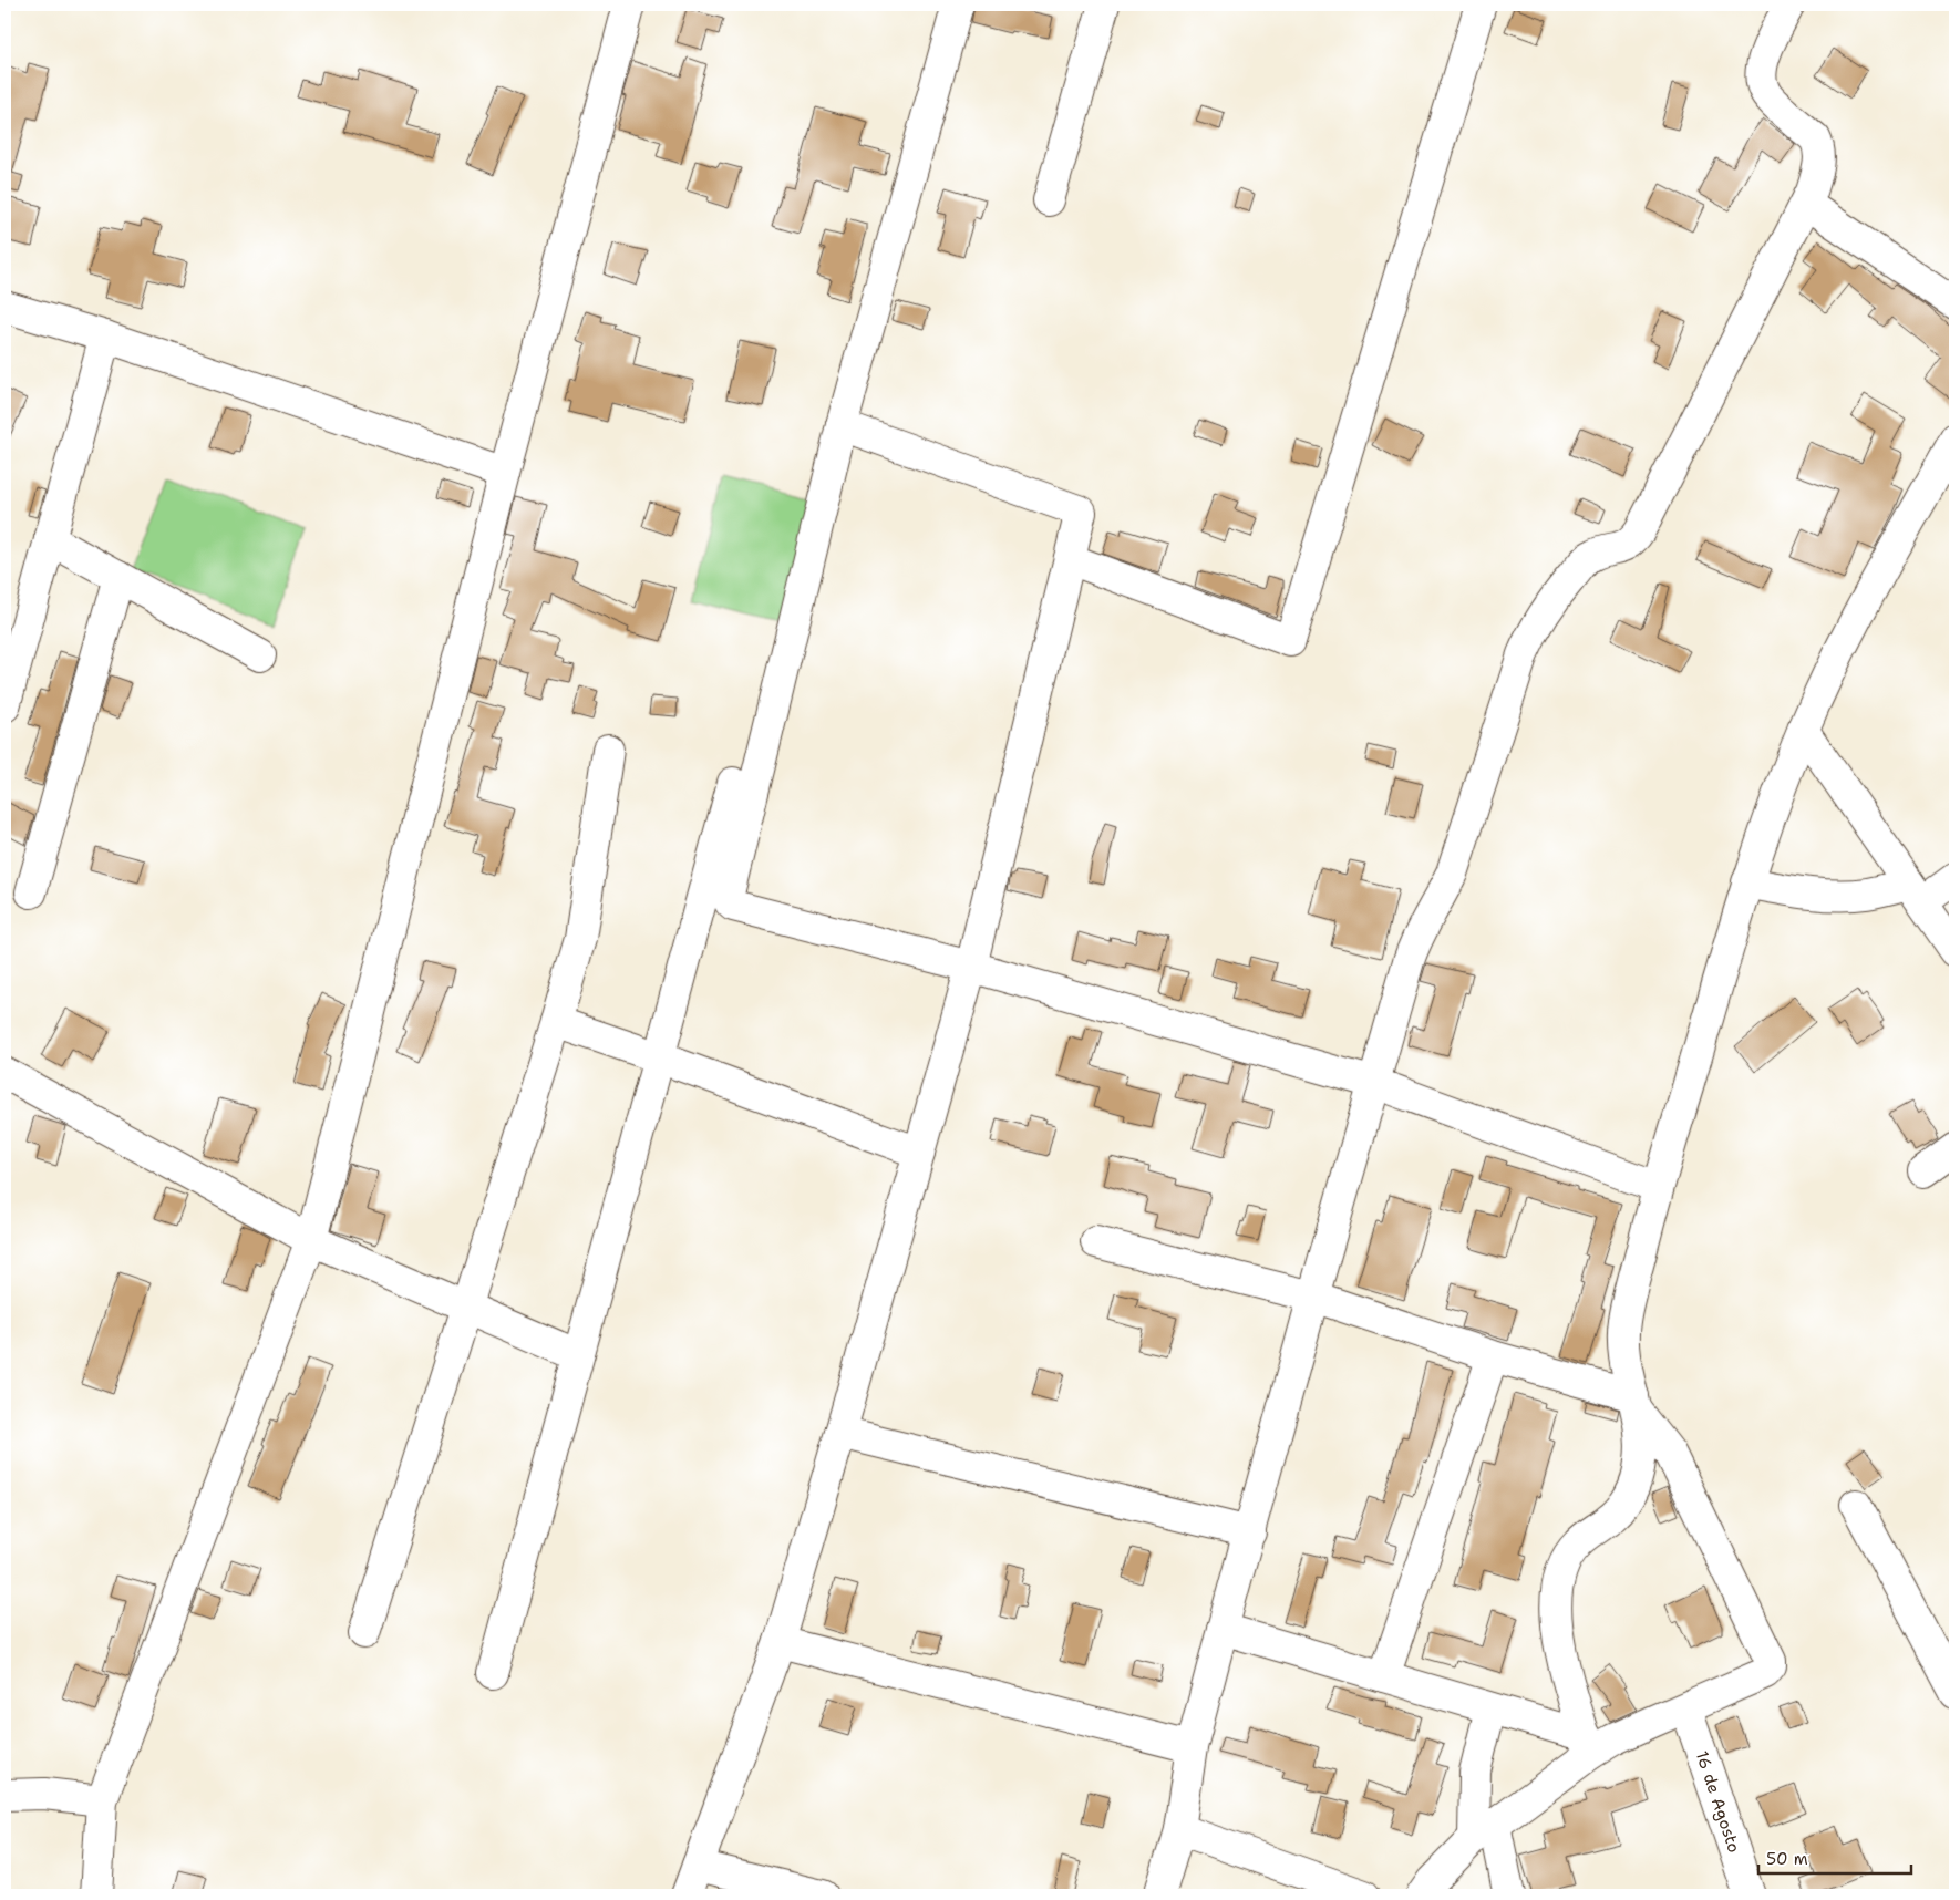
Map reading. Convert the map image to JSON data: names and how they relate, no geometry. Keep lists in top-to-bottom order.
{
  "streets": {
    "street": ["16 de Agosto"]
  },
  "scale_bar": "50 m"
}
